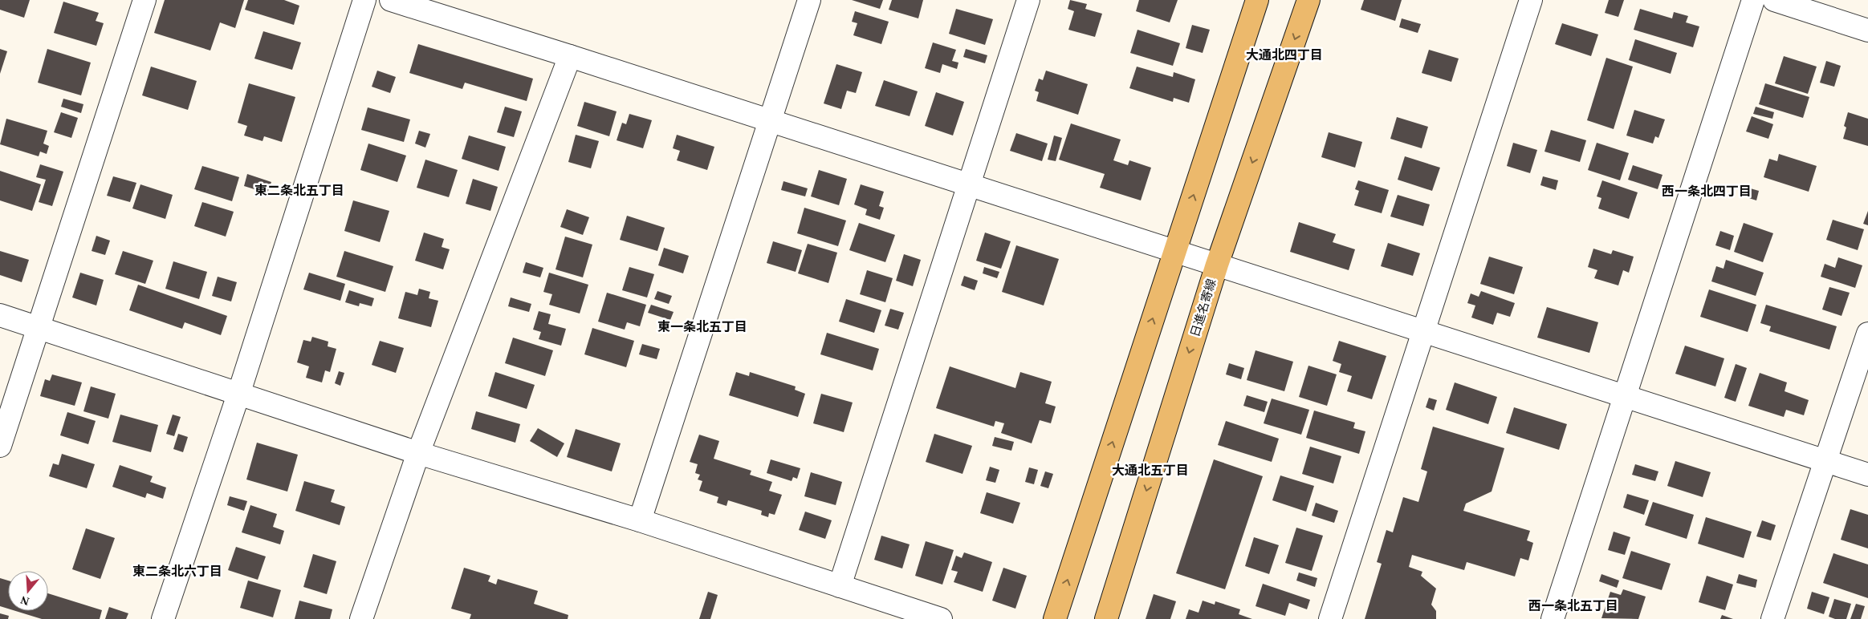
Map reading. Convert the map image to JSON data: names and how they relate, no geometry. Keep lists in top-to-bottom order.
{
  "streets": {
    "main road": ["日進名寄線"]
  },
  "districts": [
    "大通北四丁目",
    "東二条北五丁目",
    "西一条北四丁目",
    "東一条北五丁目",
    "大通北五丁目",
    "東二条北六丁目",
    "西一条北五丁目"
  ],
  "north": "bottom"
}
